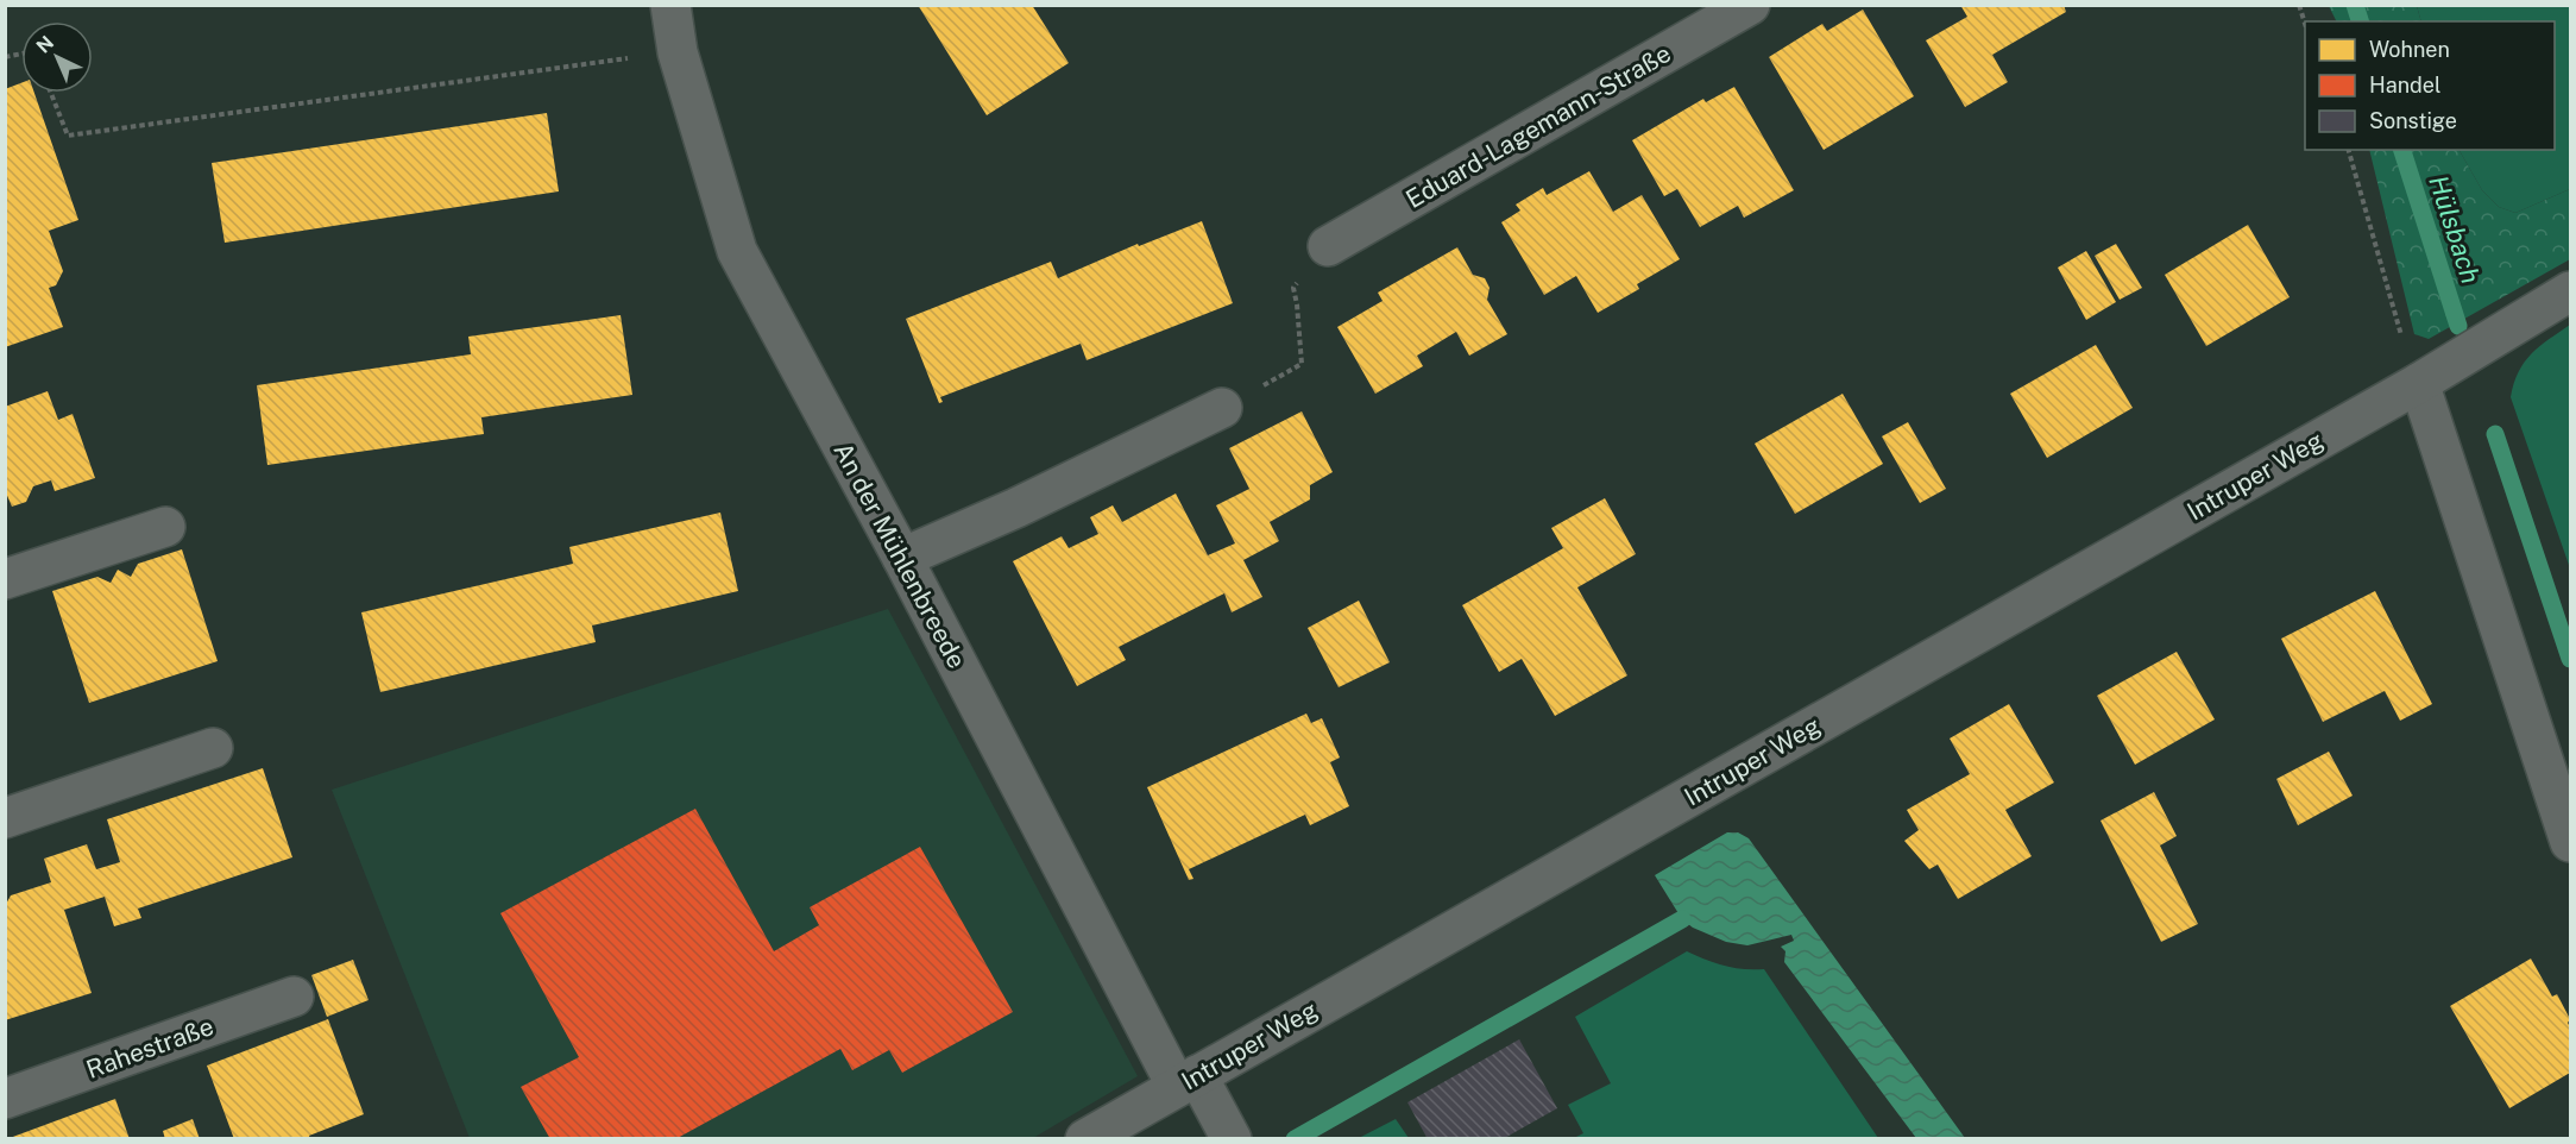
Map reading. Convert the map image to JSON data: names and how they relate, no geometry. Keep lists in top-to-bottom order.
{
  "streets": {
    "street": [
      "Eduard-Lagemann-Straße",
      "Intruper Weg",
      "An der Mühlenbreede",
      "Rahestraße"
    ]
  },
  "crossings": [
    ["Intruper Weg", "An der Mühlenbreede"]
  ],
  "water": ["Hülsbach"],
  "legend": ["Wohnen", "Handel", "Sonstige"],
  "north": "top left"
}
